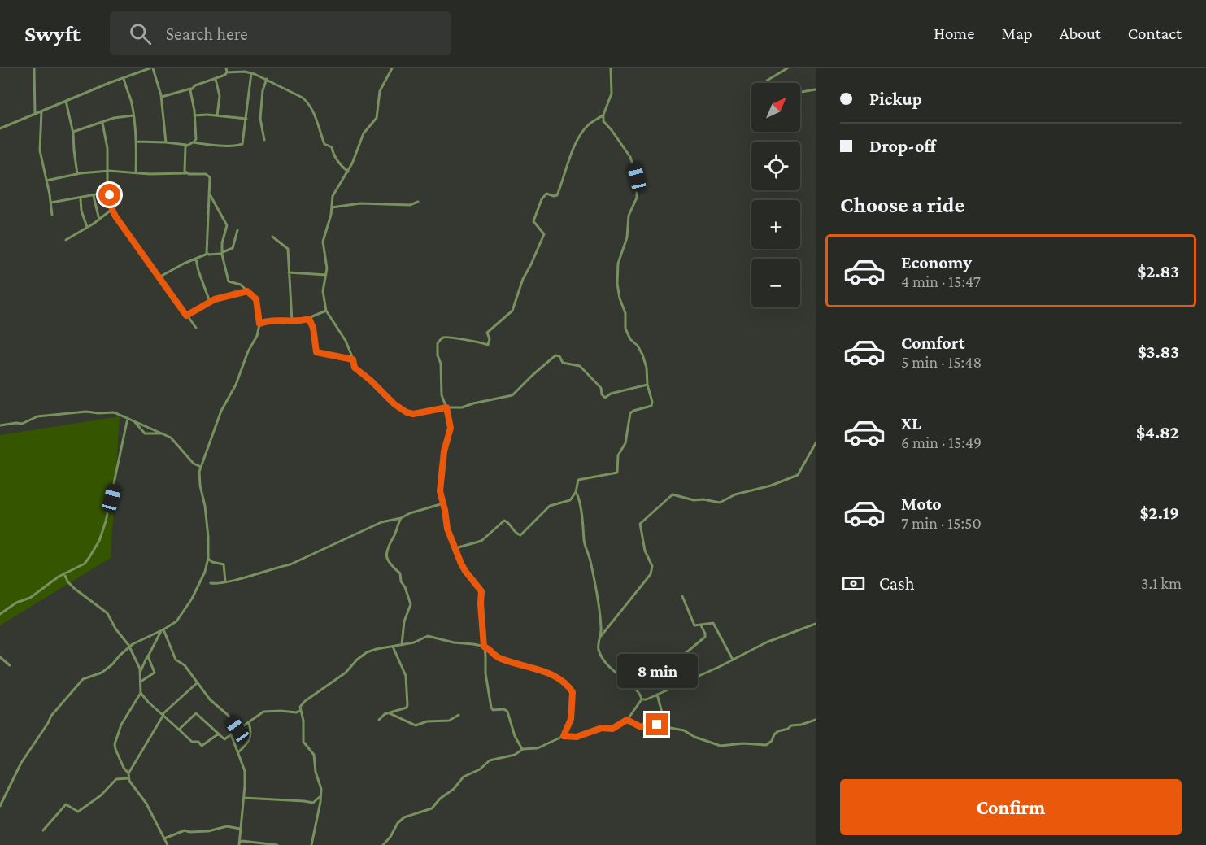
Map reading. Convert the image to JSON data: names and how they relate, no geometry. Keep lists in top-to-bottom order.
{
  "north": "top right",
  "page": {
    "header": "Swyft",
    "search": "Search here",
    "nav": [
      "Home",
      "Map",
      "About",
      "Contact"
    ],
    "banner": ["Pickup", "Drop-off"],
    "map_buttons": ["+", "−"],
    "heading": "Choose a ride",
    "list": [
      {
        "name": "Economy",
        "note": "4 min · 15:47",
        "value": "$2.83"
      },
      {
        "name": "Comfort",
        "note": "5 min · 15:48",
        "value": "$3.83"
      },
      {
        "name": "XL",
        "note": "6 min · 15:49",
        "value": "$4.82"
      },
      {
        "name": "Moto",
        "note": "7 min · 15:50",
        "value": "$2.19"
      }
    ],
    "pay": ["Cash", "3.1 km"],
    "bubble": "8 min",
    "buttons": "Confirm"
  }
}
